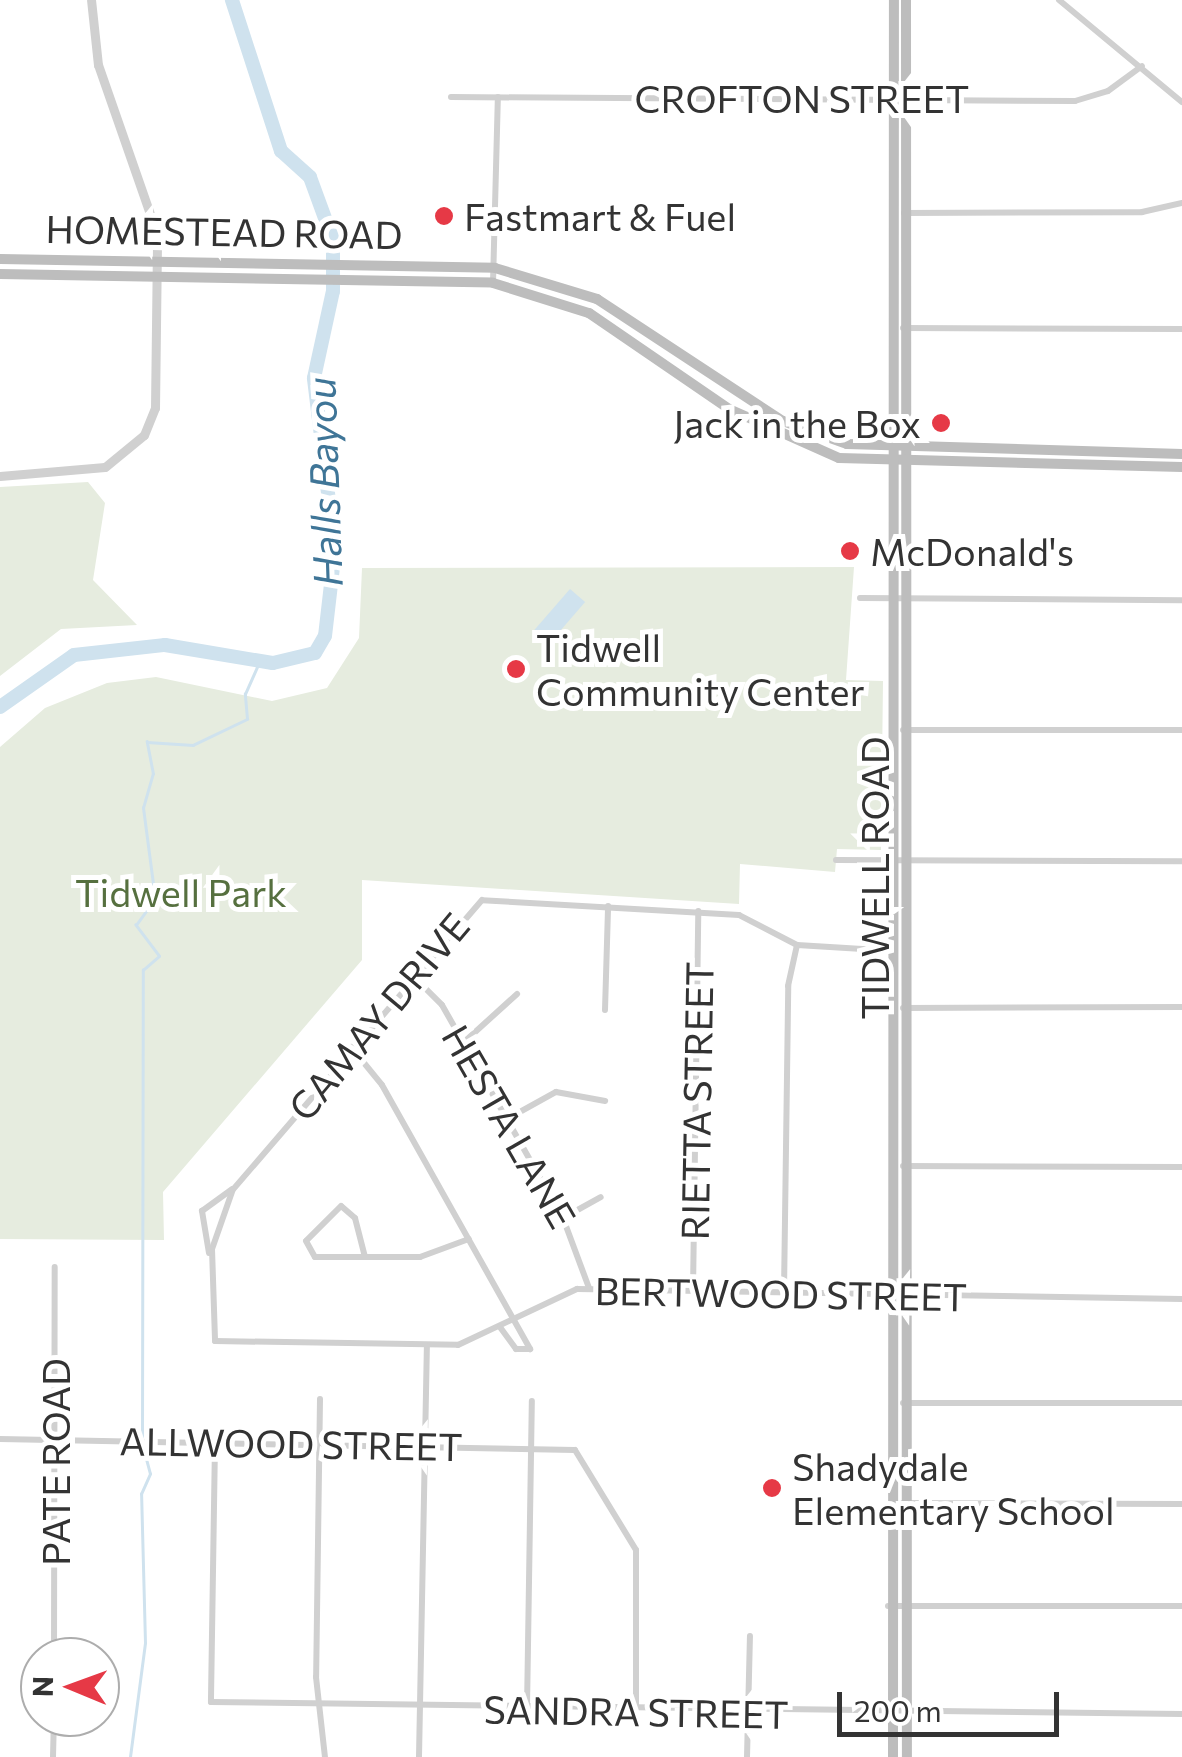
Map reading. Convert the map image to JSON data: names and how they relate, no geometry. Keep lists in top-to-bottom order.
{
  "streets": {
    "main road": ["HOMESTEAD ROAD", "TIDWELL ROAD"],
    "street": [
      "CROFTON STREET",
      "CAMAY DRIVE",
      "RIETTA STREET",
      "HESTA LANE",
      "BERTWOOD STREET",
      "ALLWOOD STREET",
      "PATE ROAD",
      "SANDRA STREET"
    ]
  },
  "crossings": [
    ["CROFTON STREET", "TIDWELL ROAD"],
    ["HOMESTEAD ROAD", "TIDWELL ROAD"],
    ["TIDWELL ROAD", "CAMAY DRIVE"],
    ["TIDWELL ROAD", "BERTWOOD STREET"],
    ["TIDWELL ROAD", "SANDRA STREET"],
    ["CAMAY DRIVE", "RIETTA STREET"],
    ["CAMAY DRIVE", "HESTA LANE"],
    ["CAMAY DRIVE", "BERTWOOD STREET"],
    ["RIETTA STREET", "BERTWOOD STREET"],
    ["HESTA LANE", "BERTWOOD STREET"],
    ["ALLWOOD STREET", "PATE ROAD"],
    ["ALLWOOD STREET", "SANDRA STREET"]
  ],
  "water": ["Halls Bayou"],
  "parks": ["Tidwell Park"],
  "places": [
    "Fastmart & Fuel",
    "Jack in the Box",
    "McDonald's",
    "Tidwell Community Center",
    "Shadydale Elementary School"
  ],
  "scale_bar": "200 m",
  "north": "left"
}
